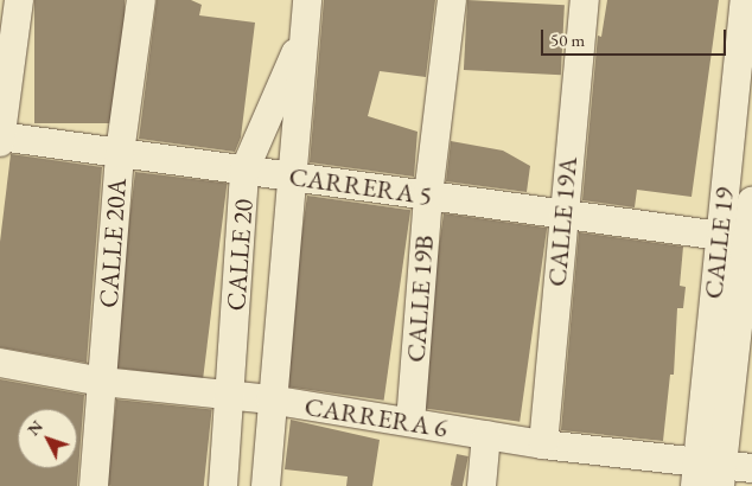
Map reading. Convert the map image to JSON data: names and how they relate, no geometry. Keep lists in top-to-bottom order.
{
  "streets": {
    "street": [
      "CARRERA 5",
      "CALLE 19A",
      "CALLE 20A",
      "CALLE 19",
      "CALLE 20",
      "CALLE 19B",
      "CARRERA 6"
    ]
  },
  "crossings": [
    ["CARRERA 5", "CALLE 19A"],
    ["CARRERA 5", "CALLE 20A"],
    ["CARRERA 5", "CALLE 19"],
    ["CARRERA 5", "CALLE 20"],
    ["CARRERA 5", "CALLE 19B"],
    ["CALLE 19A", "CARRERA 6"],
    ["CALLE 20A", "CARRERA 6"],
    ["CALLE 19", "CARRERA 6"],
    ["CALLE 20", "CARRERA 6"],
    ["CALLE 19B", "CARRERA 6"]
  ],
  "scale_bar": "50 m",
  "north": "top left"
}
